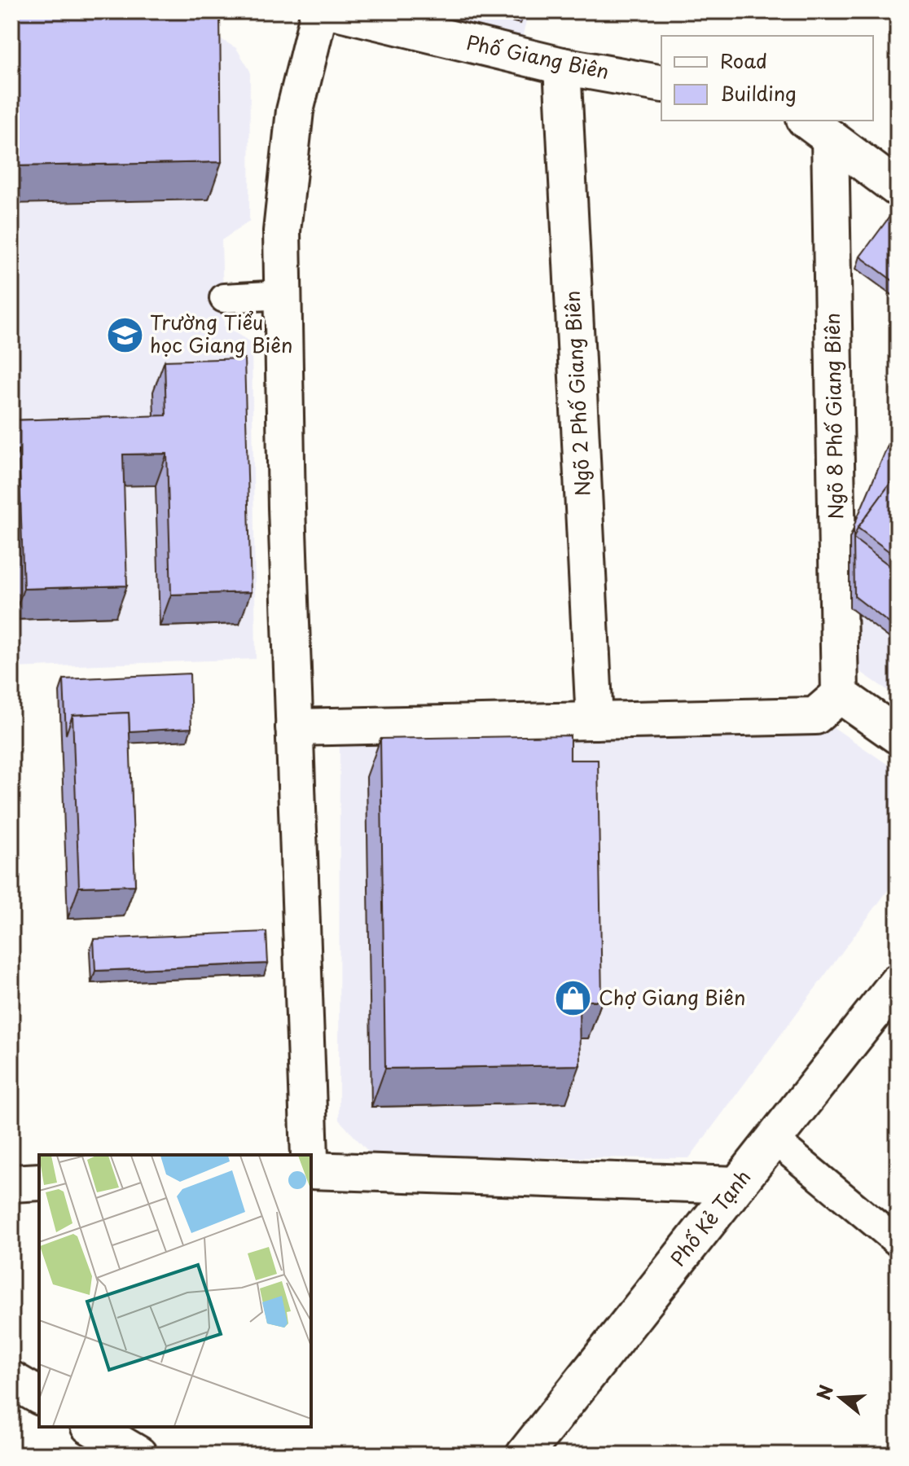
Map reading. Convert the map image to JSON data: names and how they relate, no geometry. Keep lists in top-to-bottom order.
{
  "streets": {
    "street": [
      "Phố Giang Biên",
      "Ngõ 2 Phố Giang Biên",
      "Ngõ 8 Phố Giang Biên",
      "Phố Kẻ Tạnh"
    ]
  },
  "crossings": [
    ["Phố Giang Biên", "Ngõ 2 Phố Giang Biên"]
  ],
  "places": {
    "school or university": ["Trường Tiểu học Giang Biên"],
    "shop": ["Chợ Giang Biên"]
  },
  "legend": ["Road", "Building"],
  "north": "left"
}
